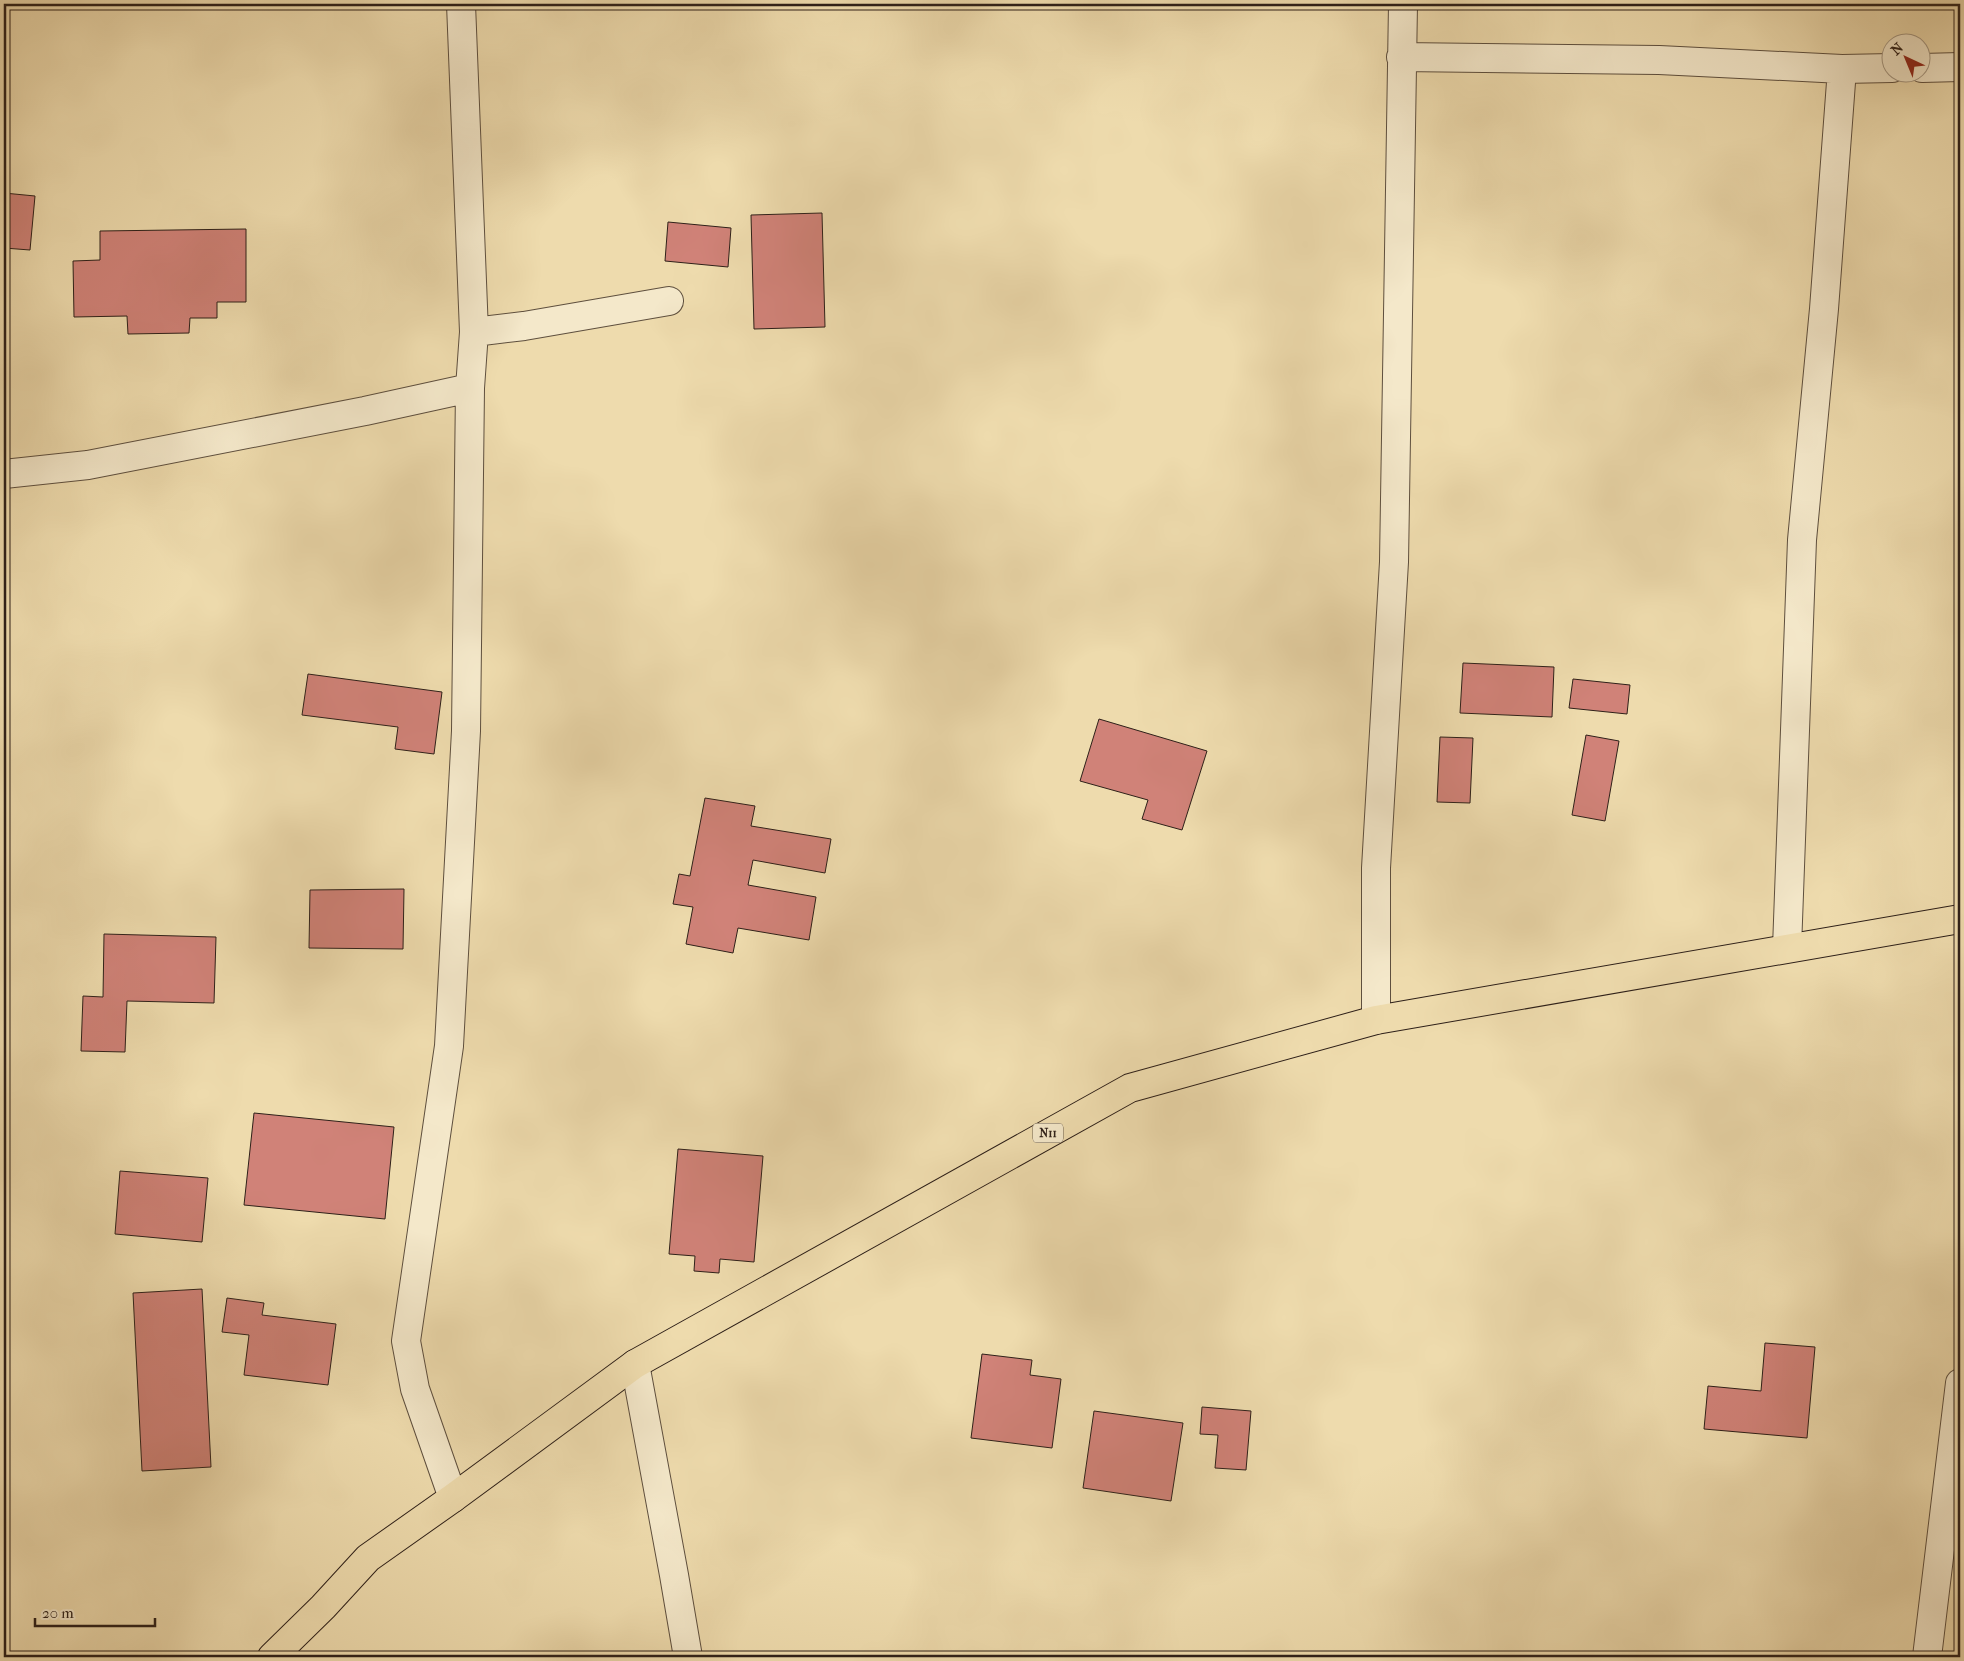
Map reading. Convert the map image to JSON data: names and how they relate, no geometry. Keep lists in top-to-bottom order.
{
  "streets": {
    "highway": ["N11"]
  },
  "scale_bar": "20 m",
  "north": "top left"
}
